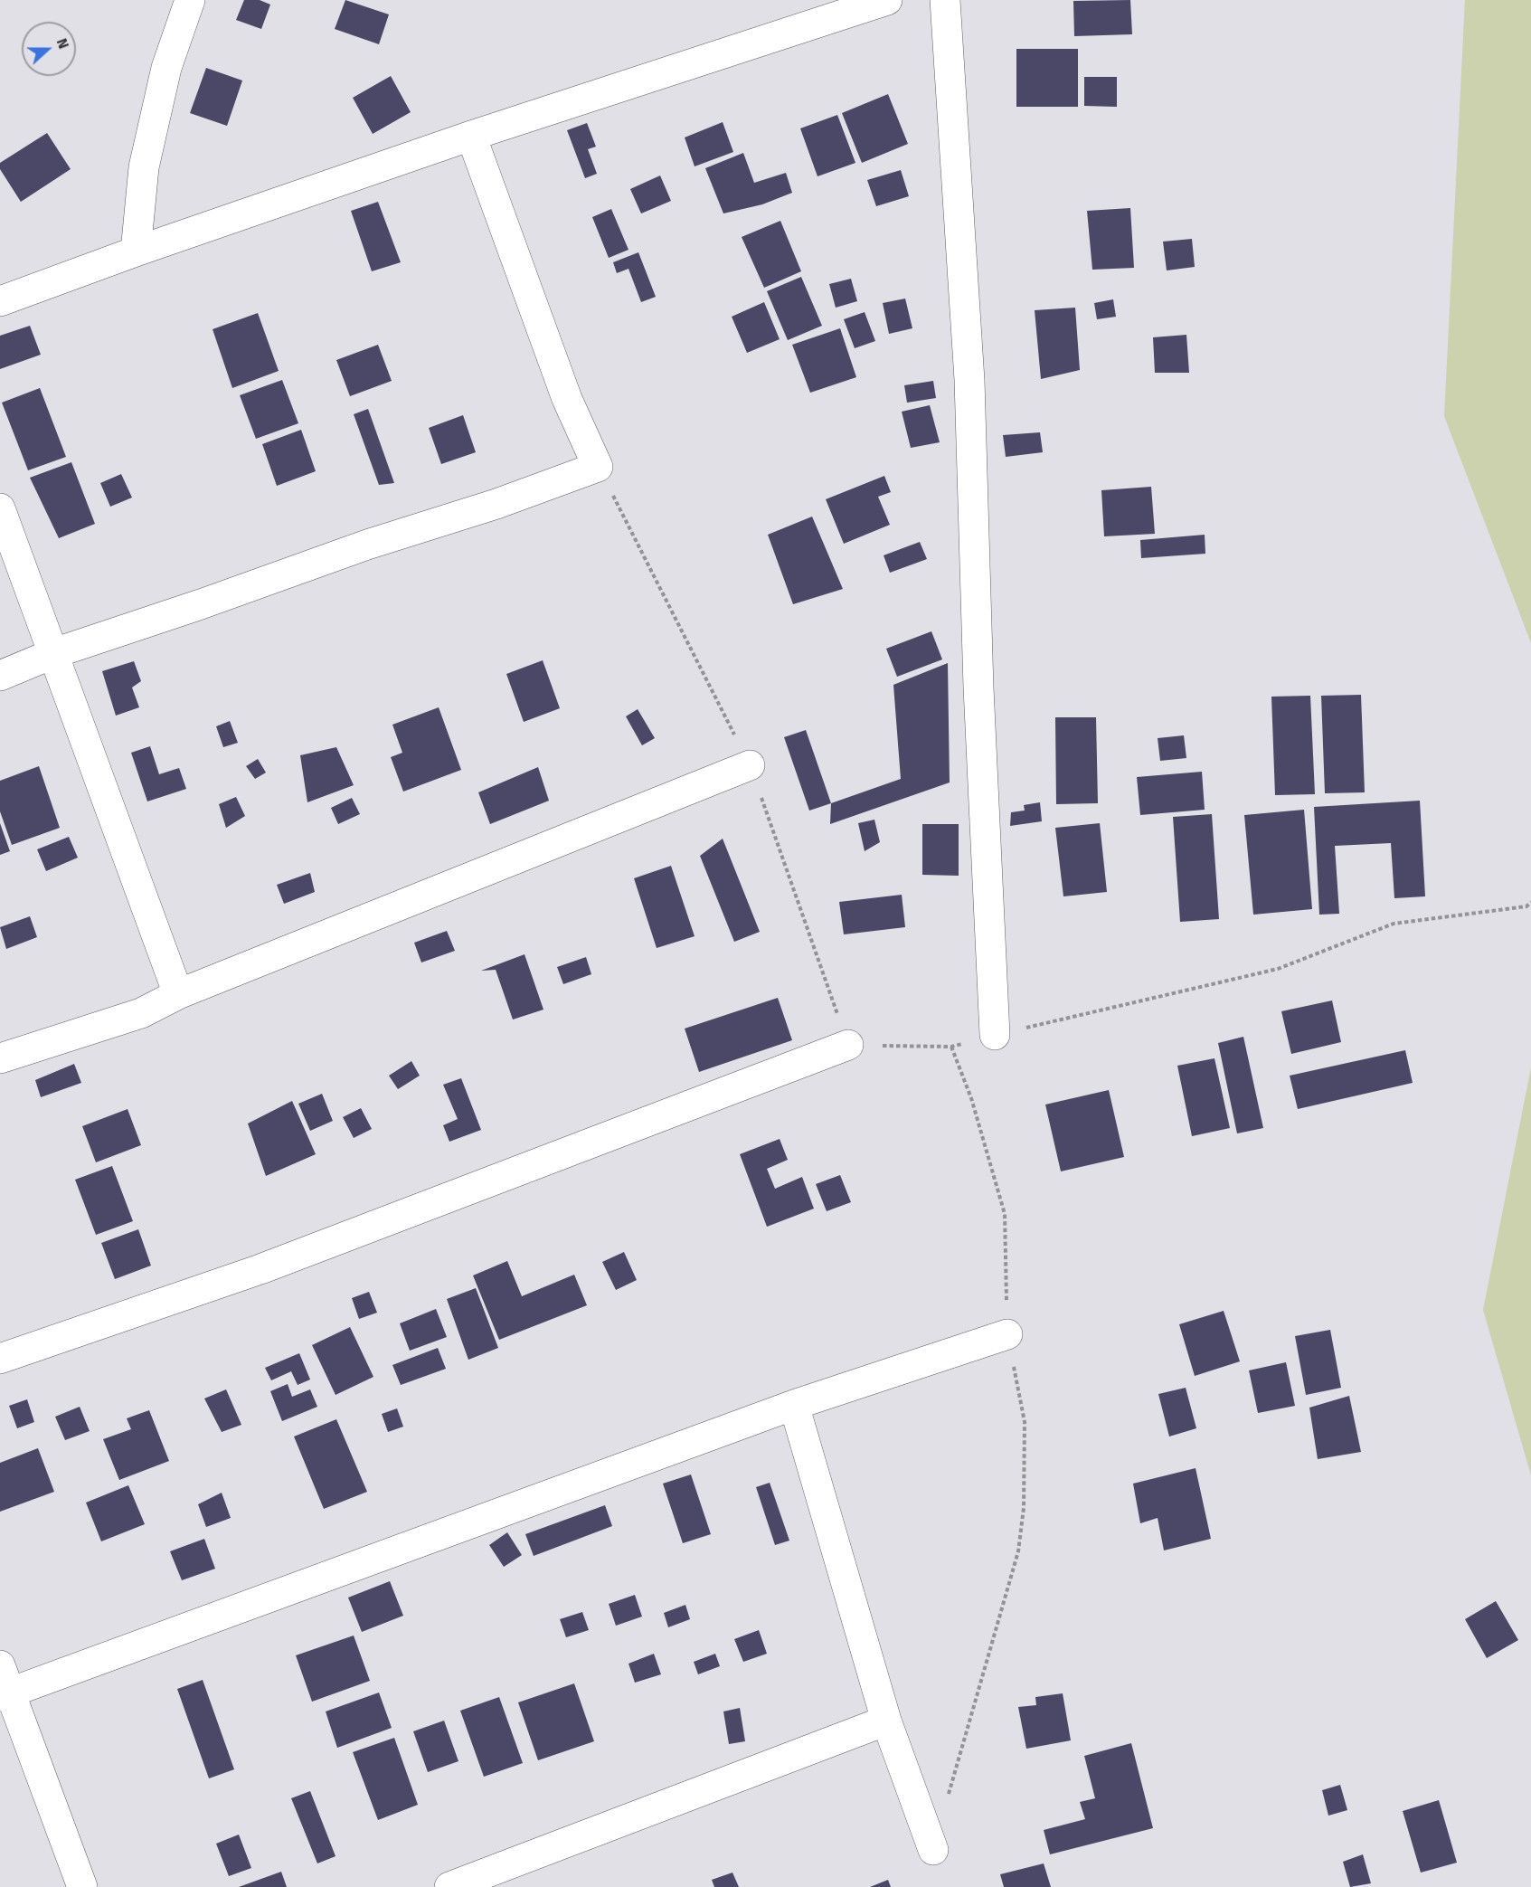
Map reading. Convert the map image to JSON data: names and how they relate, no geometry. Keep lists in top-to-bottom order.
{
  "north": "right"
}
